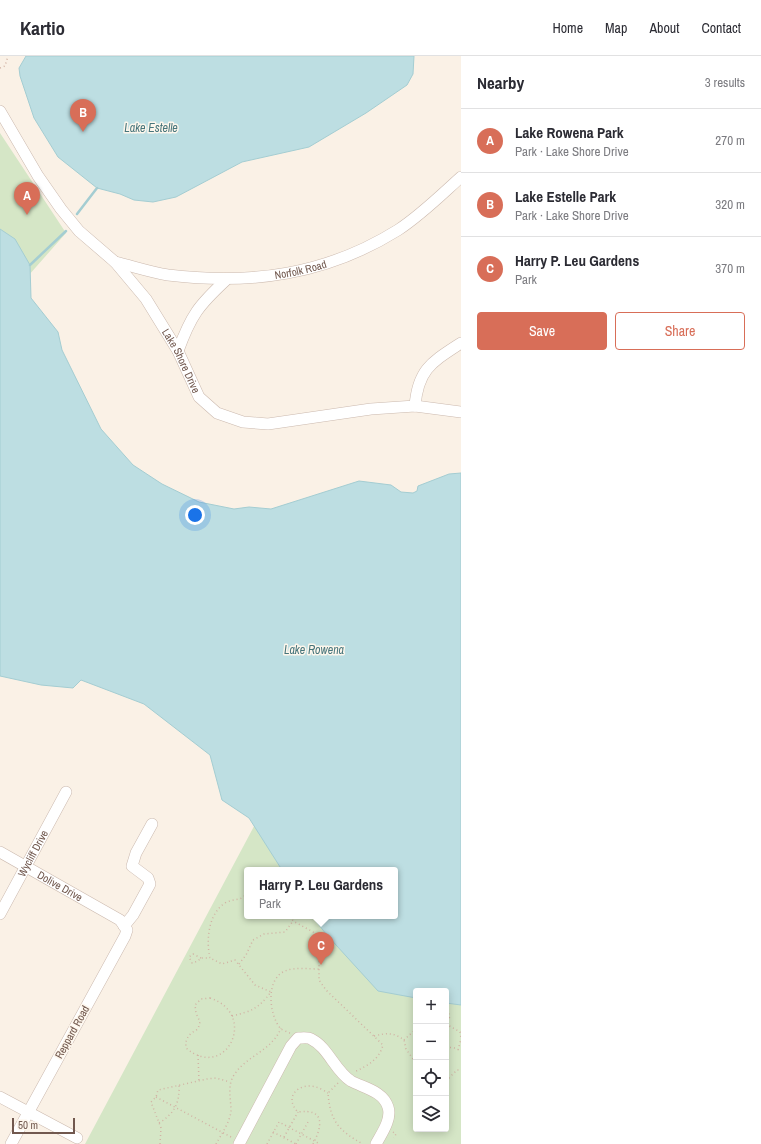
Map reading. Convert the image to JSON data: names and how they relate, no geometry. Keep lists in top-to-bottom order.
{
  "streets": {
    "street": [
      "Norfolk Road",
      "Lake Shore Drive",
      "Wycliff Drive",
      "Dolive Drive",
      "Reppard Road"
    ]
  },
  "crossings": [
    ["Norfolk Road", "Lake Shore Drive"],
    ["Wycliff Drive", "Dolive Drive"],
    ["Dolive Drive", "Reppard Road"]
  ],
  "water": ["Lake Estelle", "Lake Rowena"],
  "scale_bar": "50 m",
  "page": {
    "header": "Kartio",
    "nav": [
      "Home",
      "Map",
      "About",
      "Contact"
    ],
    "heading": ["Nearby", "3 results"],
    "pins": ["B", "A", "C"],
    "list": [
      {
        "mark": "A",
        "name": "Lake Rowena Park",
        "note": "Park · Lake Shore Drive",
        "value": "270 m"
      },
      {
        "mark": "B",
        "name": "Lake Estelle Park",
        "note": "Park · Lake Shore Drive",
        "value": "320 m"
      },
      {
        "mark": "C",
        "name": "Harry P. Leu Gardens",
        "note": "Park",
        "value": "370 m"
      }
    ],
    "buttons": ["Save", "Share"],
    "popup": ["Harry P. Leu Gardens", "Park"],
    "map_buttons": ["+", "−"],
    "scale": "50 m"
  }
}
